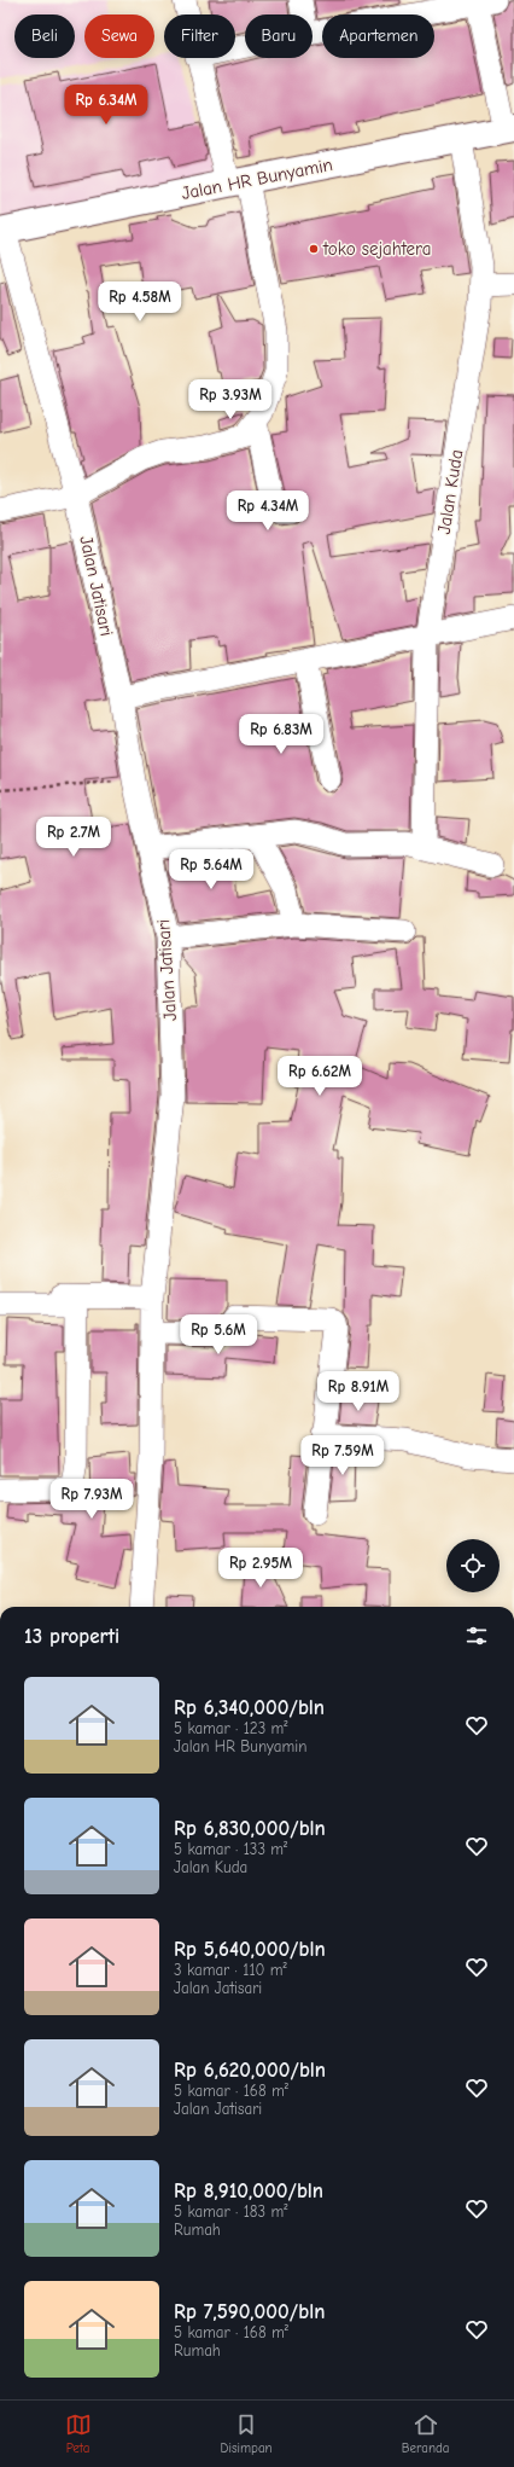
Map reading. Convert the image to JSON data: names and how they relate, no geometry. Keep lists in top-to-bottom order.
{
  "streets": {
    "main road": ["Jalan HR Bunyamin"],
    "street": ["Jalan Kuda", "Jalan Jatisari"]
  },
  "crossings": [
    ["Jalan HR Bunyamin", "Jalan Kuda"],
    ["Jalan HR Bunyamin", "Jalan Jatisari"]
  ],
  "places": ["toko sejahtera"],
  "page": {
    "chip": [
      "Beli",
      "Sewa",
      "Filter",
      "Baru",
      "Apartemen"
    ],
    "price": [
      "Rp 6.34M",
      "Rp 4.58M",
      "Rp 3.93M",
      "Rp 4.34M",
      "Rp 6.83M",
      "Rp 2.7M",
      "Rp 5.64M",
      "Rp 6.62M",
      "Rp 5.6M",
      "Rp 8.91M",
      "Rp 7.59M",
      "Rp 7.93M",
      "Rp 2.95M"
    ],
    "heading": "13 properti",
    "list": [
      {
        "name": "Rp 6,340,000/bln",
        "note": "5 kamar · 123 m² · Jalan HR Bunyamin"
      },
      {
        "name": "Rp 6,830,000/bln",
        "note": "5 kamar · 133 m² · Jalan Kuda"
      },
      {
        "name": "Rp 5,640,000/bln",
        "note": "3 kamar · 110 m² · Jalan Jatisari"
      },
      {
        "name": "Rp 6,620,000/bln",
        "note": "5 kamar · 168 m² · Jalan Jatisari"
      },
      {
        "name": "Rp 8,910,000/bln",
        "note": "5 kamar · 183 m² · Rumah"
      },
      {
        "name": "Rp 7,590,000/bln",
        "note": "5 kamar · 168 m² · Rumah"
      }
    ],
    "tabs": ["Peta", "Disimpan", "Beranda"]
  }
}
